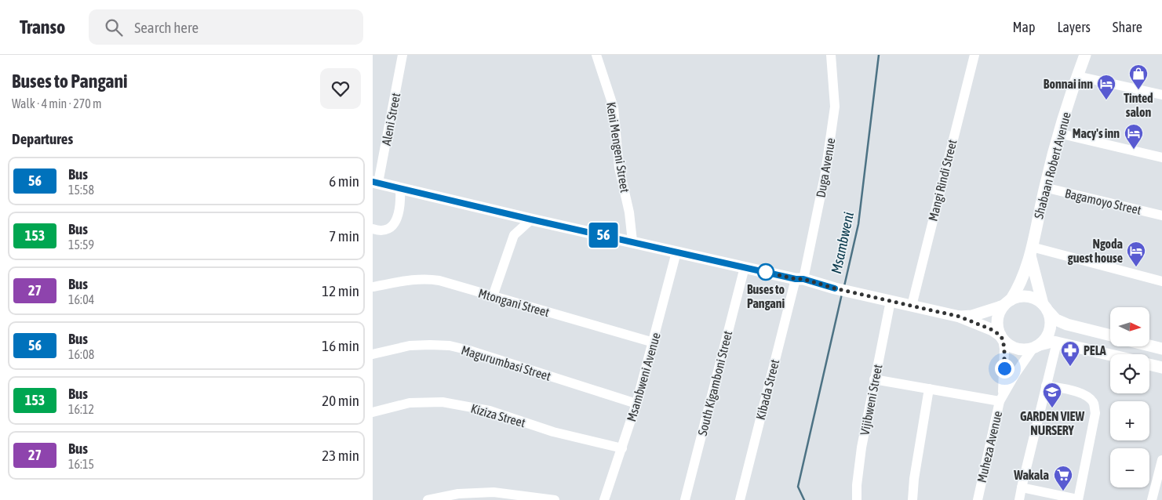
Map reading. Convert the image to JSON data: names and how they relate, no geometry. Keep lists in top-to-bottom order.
{
  "streets": {
    "main road": ["Shabaan Robert Avenue"],
    "street": [
      "Aleni Street",
      "Keni Mengeni Street",
      "Duga Avenue",
      "Mangi Rindi Street",
      "Bagamoyo Street",
      "Mtongani Street",
      "Magurumbasi Street",
      "Msambweni Avenue",
      "South Kigamboni Street",
      "Kibada Street",
      "Vijibweni Street",
      "Kiziza Street",
      "Muheza Avenue"
    ]
  },
  "crossings": [
    ["Shabaan Robert Avenue", "Bagamoyo Street"],
    ["Duga Avenue", "Kibada Street"],
    ["Mtongani Street", "Msambweni Avenue"],
    ["Magurumbasi Street", "Msambweni Avenue"],
    ["Msambweni Avenue", "Kiziza Street"]
  ],
  "water": ["Msambweni"],
  "places": {
    "shop": ["Tinted salon"],
    "hotel": ["Bonnai inn", "Macy's inn", "Ngoda guest house"],
    "other": ["Buses to Pangani"],
    "pharmacy": ["PELA"],
    "school or university": ["GARDEN VIEW NURSERY"],
    "supermarket": ["Wakala"]
  },
  "lines": ["bus line 56"],
  "north": "right",
  "page": {
    "header": "Transo",
    "search": "Search here",
    "nav": ["Map", "Layers", "Share"],
    "heading": [
      ["Buses to Pangani", "Walk · 4 min · 270 m"],
      "Departures"
    ],
    "on_map": "56",
    "list": [
      {
        "mark": "56",
        "name": "Bus",
        "note": "15:58",
        "value": "6 min"
      },
      {
        "mark": "153",
        "name": "Bus",
        "note": "15:59",
        "value": "7 min"
      },
      {
        "mark": "27",
        "name": "Bus",
        "note": "16:04",
        "value": "12 min"
      },
      {
        "mark": "56",
        "name": "Bus",
        "note": "16:08",
        "value": "16 min"
      },
      {
        "mark": "153",
        "name": "Bus",
        "note": "16:12",
        "value": "20 min"
      },
      {
        "mark": "27",
        "name": "Bus",
        "note": "16:15",
        "value": "23 min"
      }
    ],
    "map_buttons": ["+", "−"]
  }
}
